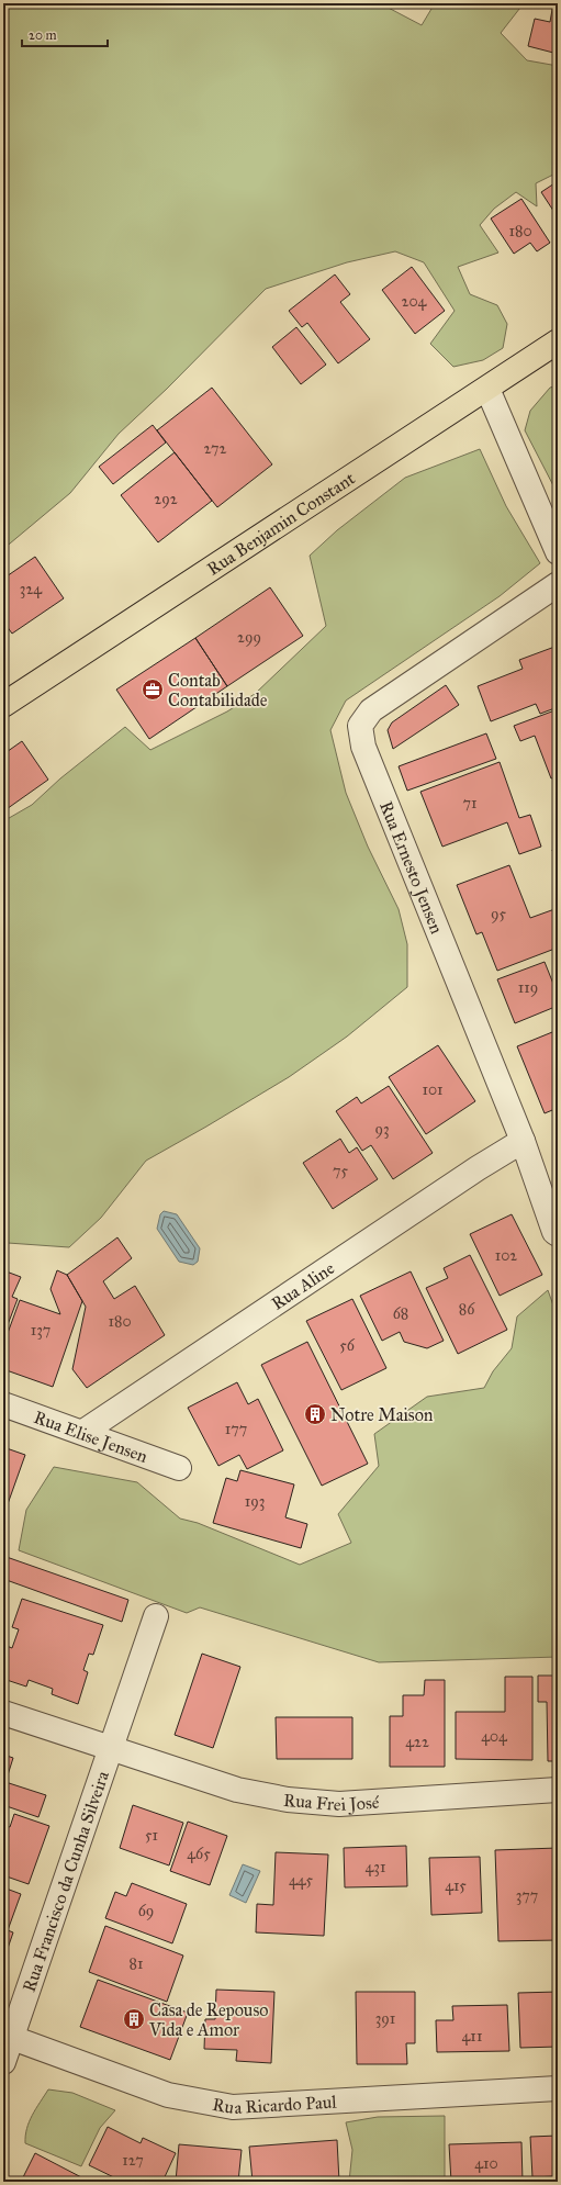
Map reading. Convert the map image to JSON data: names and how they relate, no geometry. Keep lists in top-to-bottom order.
{
  "streets": {
    "main road": ["Rua Benjamin Constant"],
    "street": [
      "Rua Ernesto Jensen",
      "Rua Aline",
      "Rua Elise Jensen",
      "Rua Frei José",
      "Rua Francisco da Cunha Silveira",
      "Rua Ricardo Paul"
    ]
  },
  "crossings": [
    ["Rua Ernesto Jensen", "Rua Aline"],
    ["Rua Aline", "Rua Elise Jensen"],
    ["Rua Frei José", "Rua Francisco da Cunha Silveira"],
    ["Rua Francisco da Cunha Silveira", "Rua Ricardo Paul"]
  ],
  "places": {
    "office": ["Contab Contabilidade"],
    "building": ["Notre Maison", "Casa de Repouso Vida e Amor"]
  },
  "house_numbers": [
    "180",
    "204",
    "272",
    "292",
    "324",
    "299",
    "71",
    "95",
    "119",
    "101",
    "93",
    "75",
    "102",
    "86",
    "68",
    "180",
    "137",
    "56",
    "177",
    "193",
    "404",
    "422",
    "51",
    "465",
    "431",
    "445",
    "415",
    "377",
    "69",
    "81",
    "391",
    "411",
    "127",
    "410"
  ],
  "scale_bar": "20 m"
}
